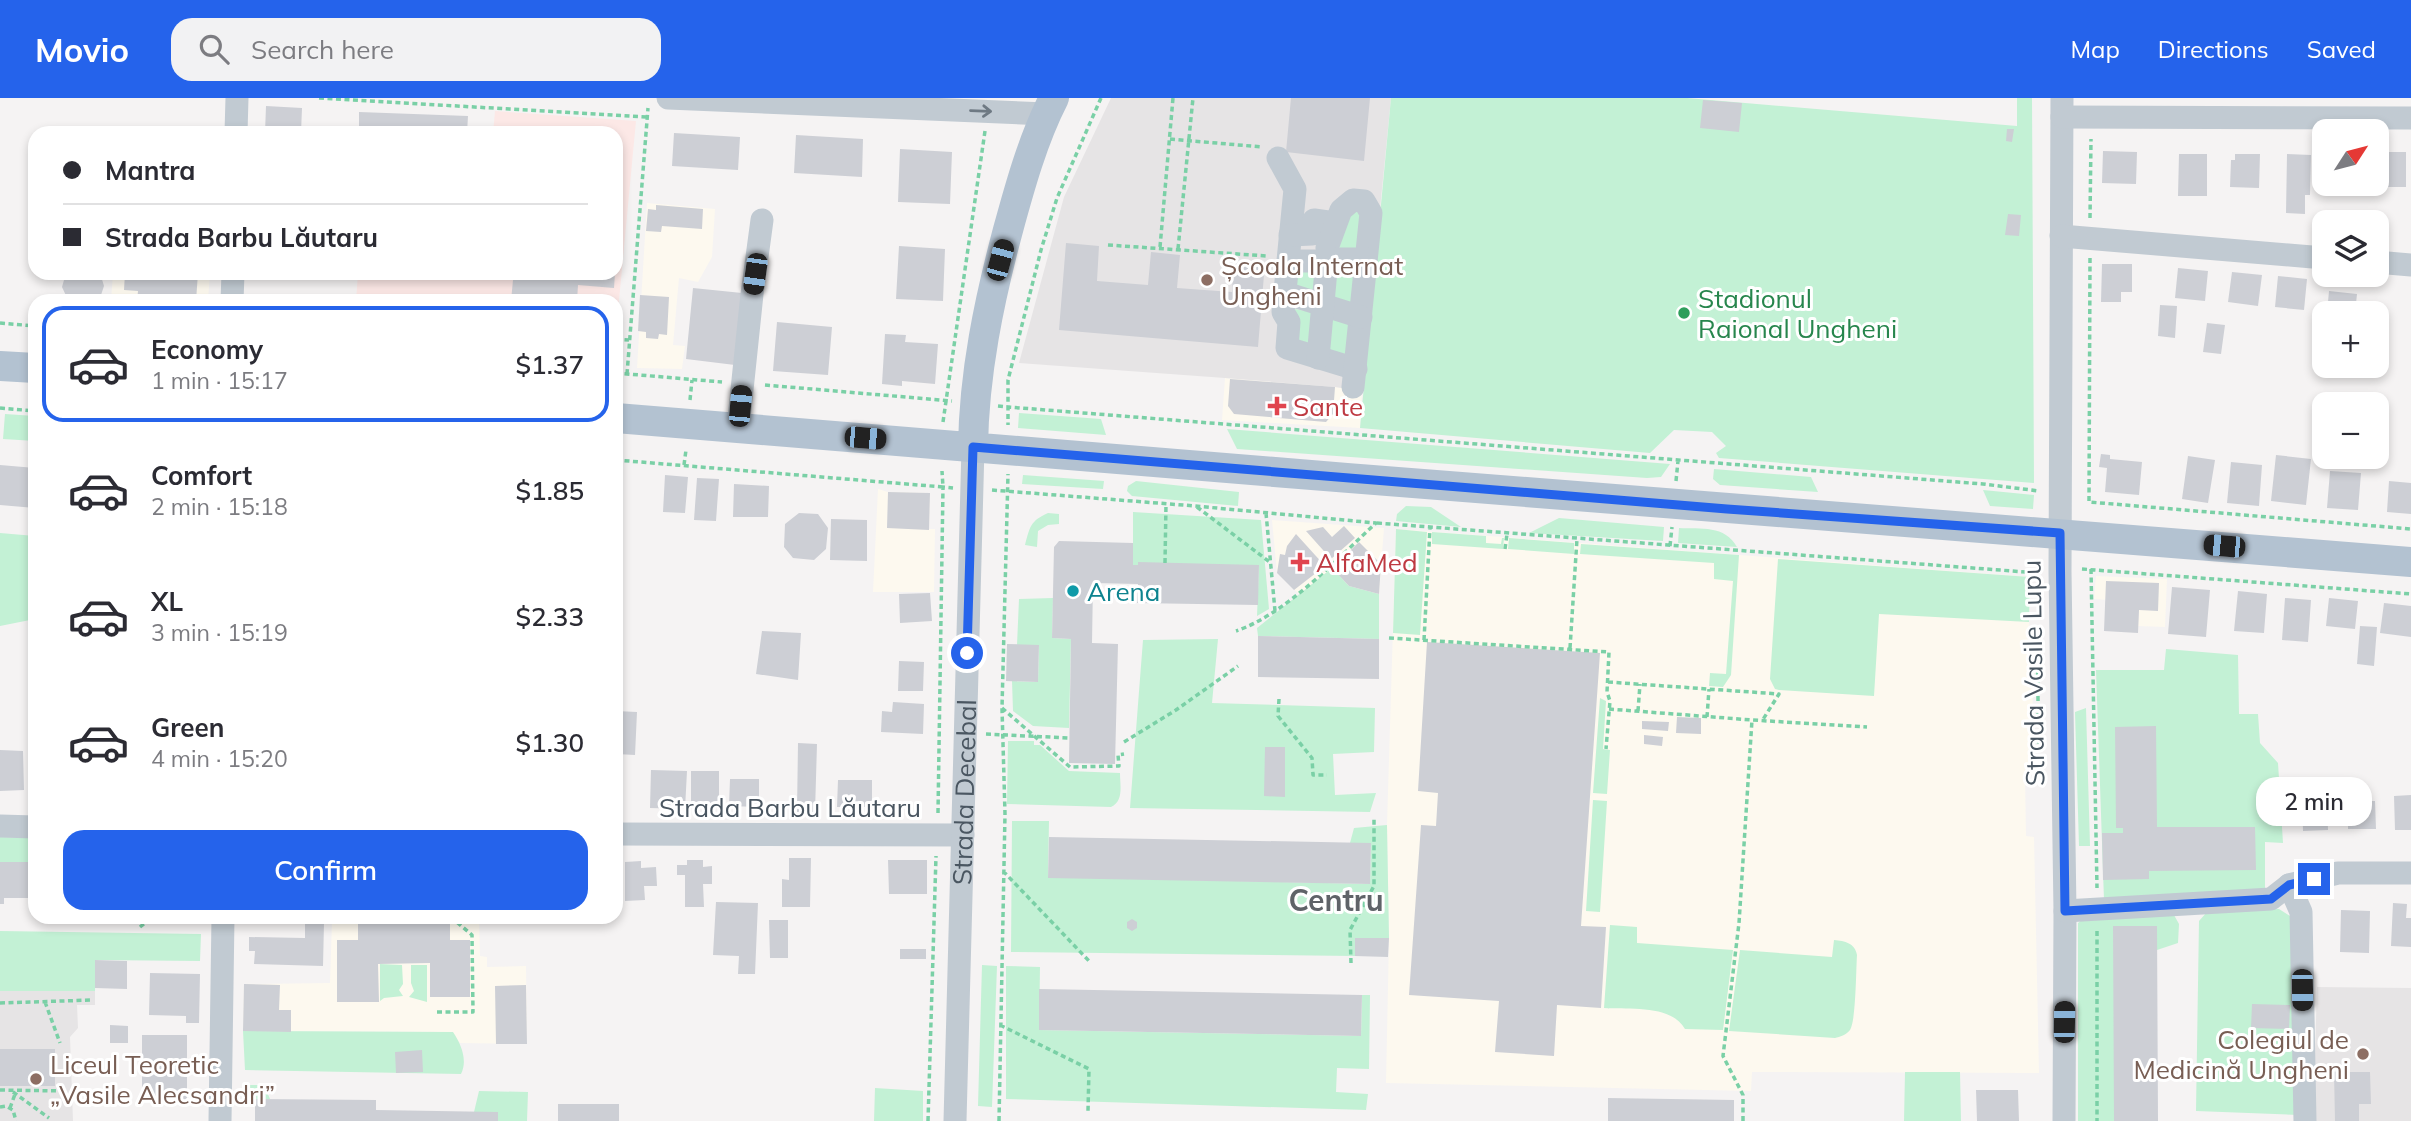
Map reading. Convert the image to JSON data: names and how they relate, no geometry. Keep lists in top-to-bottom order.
{
  "streets": {
    "main road": ["Strada Decebal"],
    "street": ["Strada Vasile Lupu", "Strada Barbu Lăutaru"]
  },
  "crossings": [
    ["Strada Decebal", "Strada Barbu Lăutaru"]
  ],
  "districts": ["Centru"],
  "places": {
    "other": [
      "Școala Internat Ungheni",
      "Stadionul Raional Ungheni",
      "Arena",
      "Colegiul de Medicină Ungheni",
      "Liceul Teoretic „Vasile Alecsandri”"
    ],
    "health": ["Sante", "AlfaMed"]
  },
  "north": "top right",
  "page": {
    "header": "Movio",
    "search": "Search here",
    "nav": ["Map", "Directions", "Saved"],
    "map_buttons": ["+", "−"],
    "banner": ["Mantra", "Strada Barbu Lăutaru"],
    "list": [
      {
        "name": "Economy",
        "note": "1 min · 15:17",
        "value": "$1.37"
      },
      {
        "name": "Comfort",
        "note": "2 min · 15:18",
        "value": "$1.85"
      },
      {
        "name": "XL",
        "note": "3 min · 15:19",
        "value": "$2.33"
      },
      {
        "name": "Green",
        "note": "4 min · 15:20",
        "value": "$1.30"
      }
    ],
    "bubble": "2 min",
    "buttons": "Confirm"
  }
}
